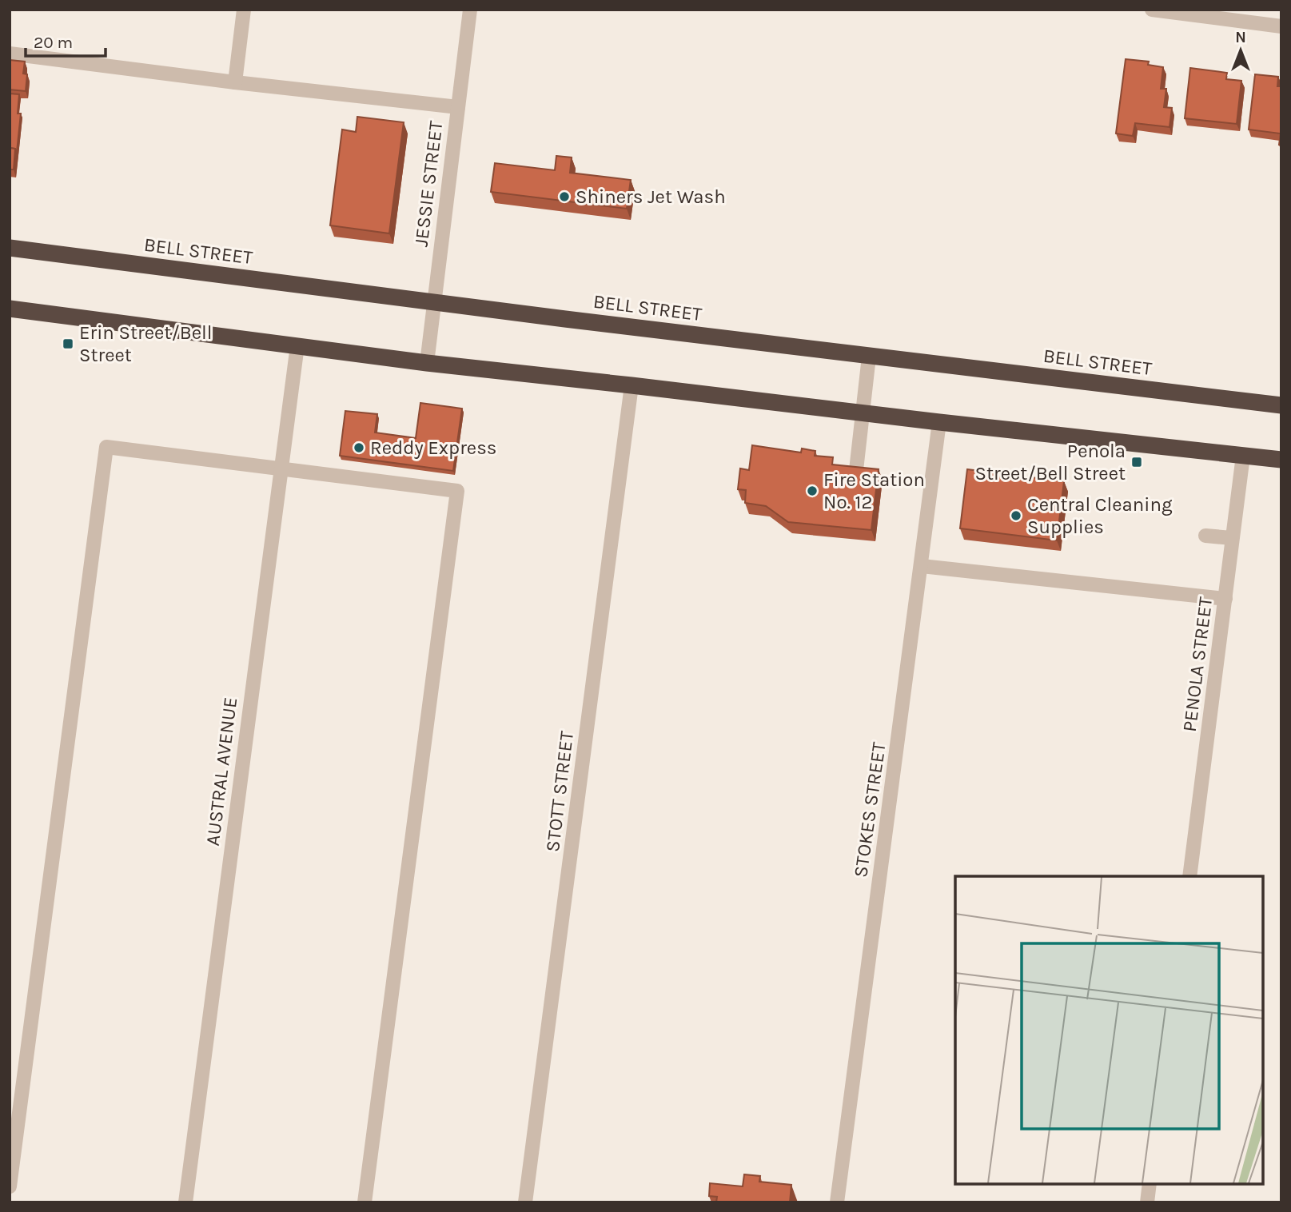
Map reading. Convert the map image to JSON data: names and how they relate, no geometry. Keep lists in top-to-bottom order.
{
  "streets": {
    "highway": ["BELL STREET"],
    "street": [
      "JESSIE STREET",
      "PENOLA STREET",
      "AUSTRAL AVENUE",
      "STOTT STREET",
      "STOKES STREET"
    ]
  },
  "crossings": [
    ["JESSIE STREET", "BELL STREET"]
  ],
  "places": {
    "other": [
      "Shiners Jet Wash",
      "Reddy Express",
      "Fire Station No. 12",
      "Central Cleaning Supplies"
    ],
    "transit": ["Erin Street/Bell Street", "Penola Street/Bell Street"]
  },
  "scale_bar": "20 m",
  "north": "top"
}
